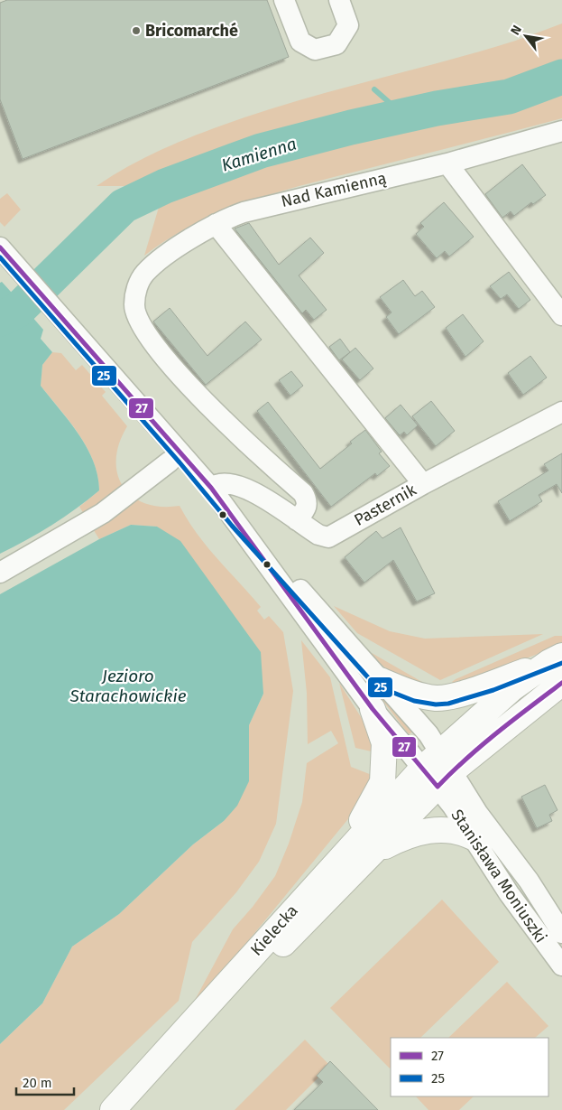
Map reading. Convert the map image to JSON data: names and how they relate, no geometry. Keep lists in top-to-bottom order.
{
  "streets": {
    "main road": ["Kielecka"],
    "street": ["Nad Kamienną", "Pasternik", "Stanisława Moniuszki"]
  },
  "crossings": [
    ["Nad Kamienną", "Pasternik"],
    ["Stanisława Moniuszki", "Kielecka"]
  ],
  "water": ["Kamienna", "Jezioro Starachowickie"],
  "places": ["Bricomarché"],
  "lines": ["transit line 27", "transit line 25"],
  "legend": ["27", "25"],
  "scale_bar": "20 m",
  "north": "top left"
}
